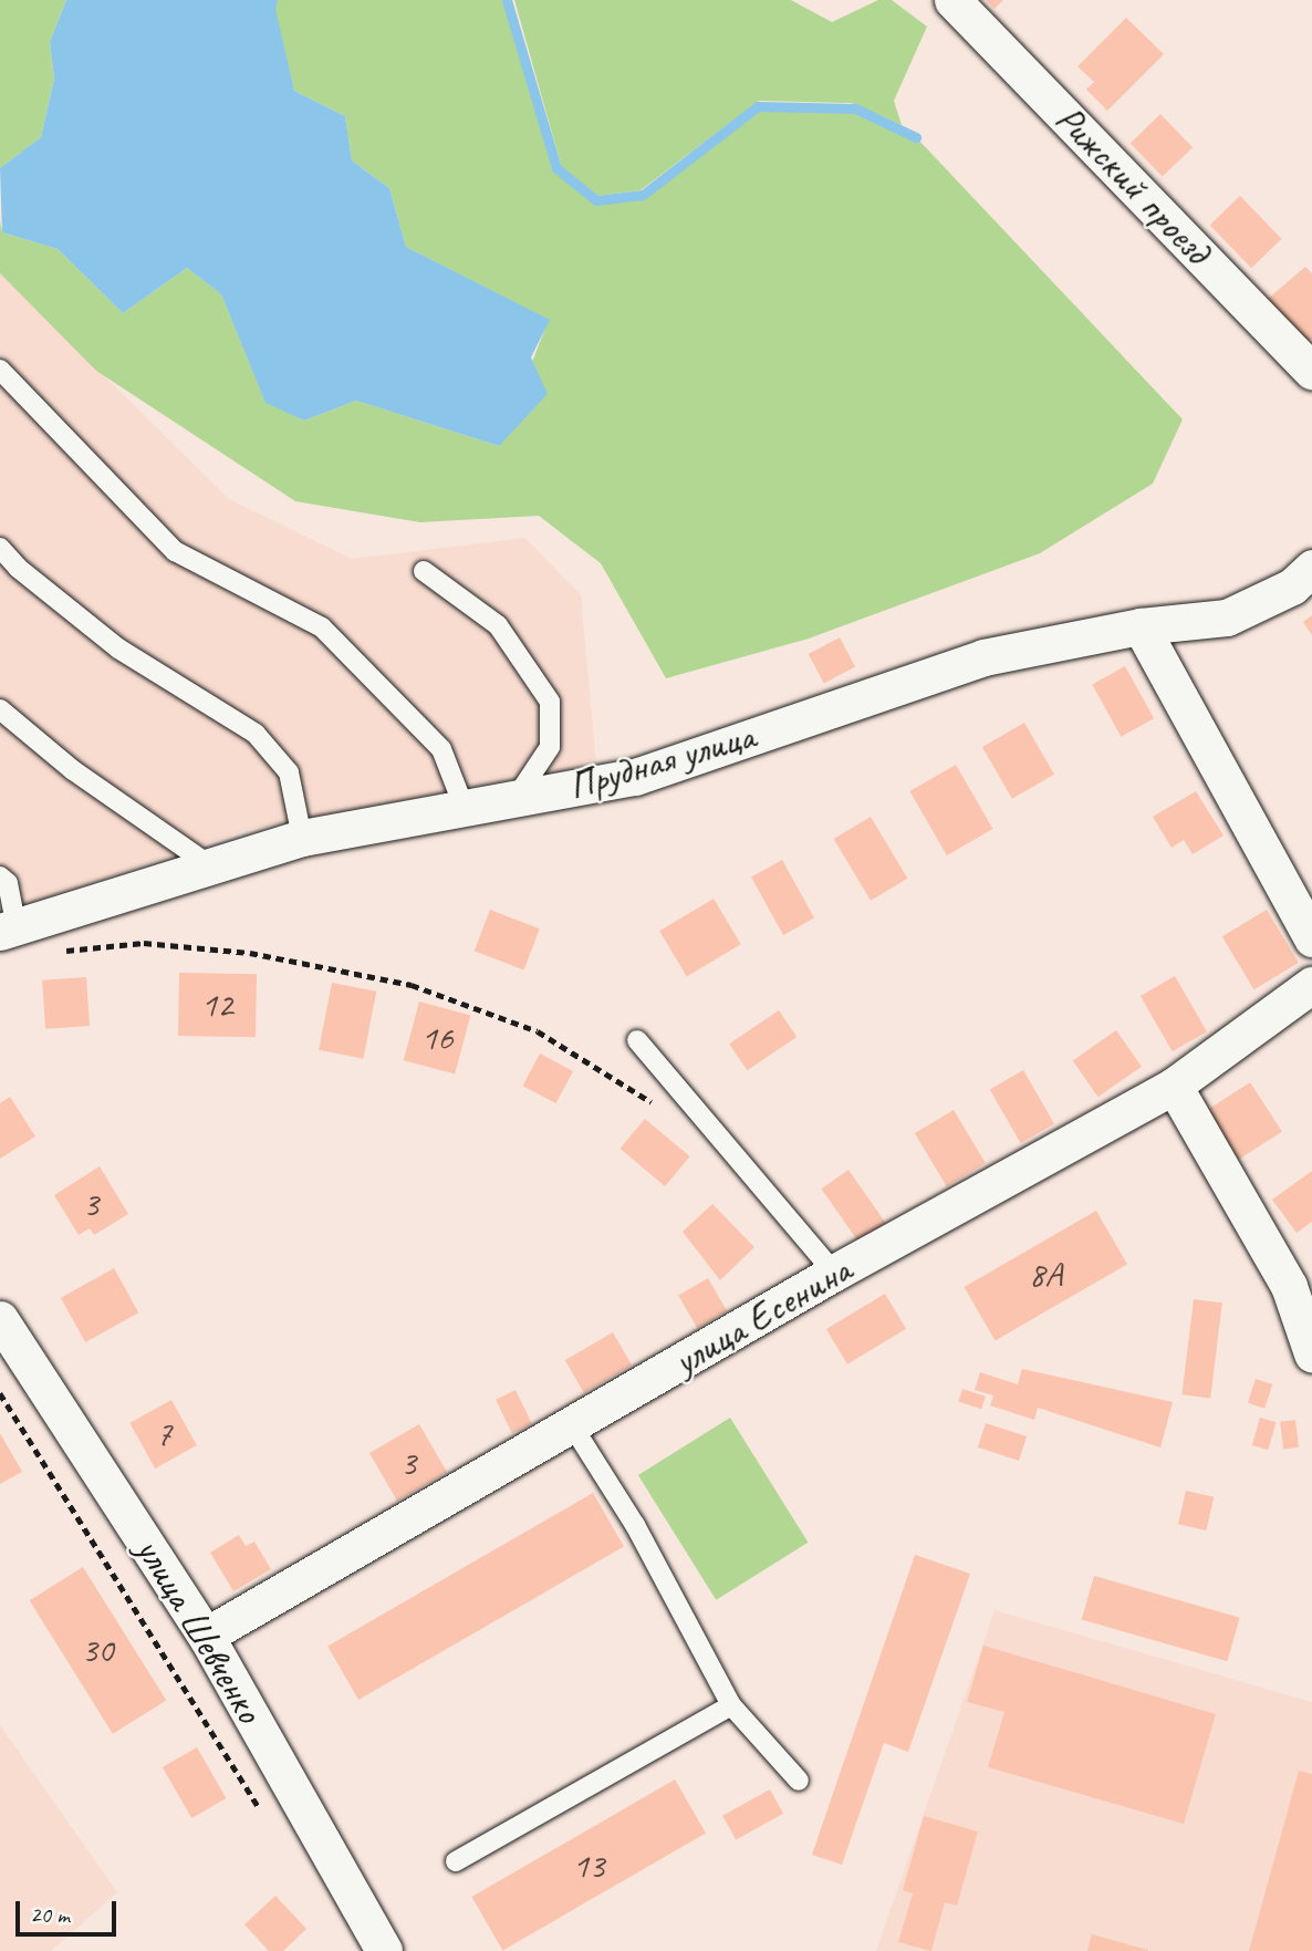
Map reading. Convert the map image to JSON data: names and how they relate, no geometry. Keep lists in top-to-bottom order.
{
  "streets": {
    "street": [
      "Рижский проезд",
      "Прудная улица",
      "улица Есенина",
      "улица Шевченко"
    ]
  },
  "crossings": [
    ["улица Есенина", "улица Шевченко"]
  ],
  "house_numbers": [
    "12",
    "16",
    "3",
    "8А",
    "7",
    "3",
    "30",
    "13"
  ],
  "scale_bar": "20 m"
}
